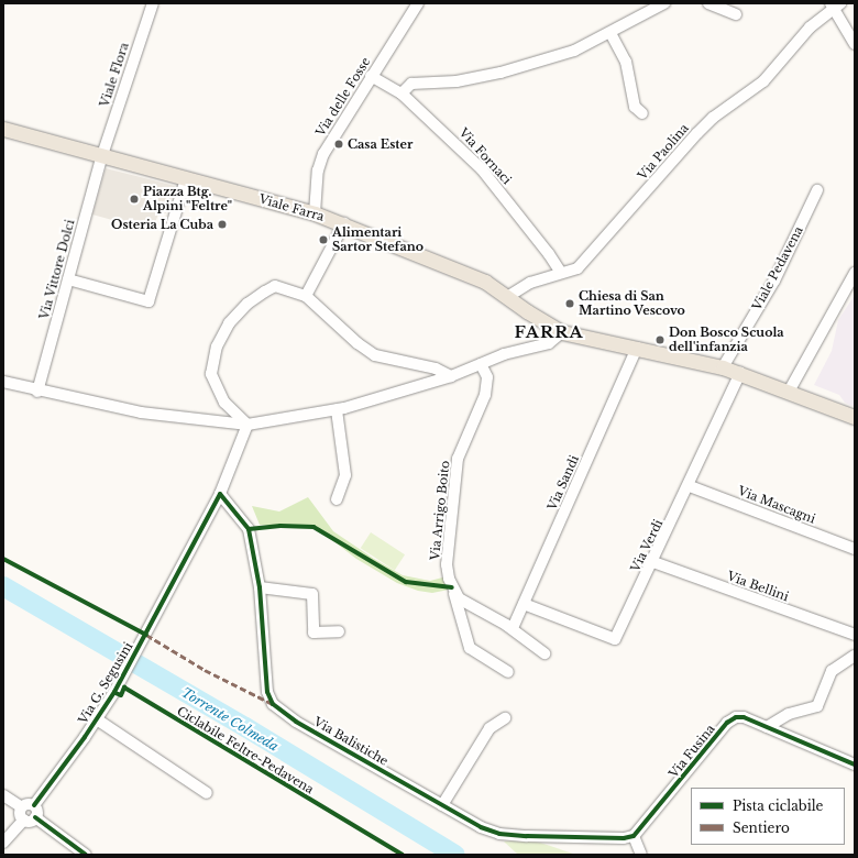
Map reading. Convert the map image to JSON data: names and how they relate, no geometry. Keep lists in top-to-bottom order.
{
  "streets": {
    "main road": ["Viale Farra"],
    "street": [
      "Viale Flora",
      "Via delle Fosse",
      "Via Paolina",
      "Via Fornaci",
      "Viale Pedavena",
      "Via Vittore Dolci",
      "Via Sandi",
      "Via Mascagni",
      "Via Arrigo Boito",
      "Via Verdi",
      "Via Bellini",
      "Via G. Segusini",
      "Via Balistiche",
      "Via Fusina"
    ],
    "cycle path": ["Ciclabile Feltre-Pedavena"]
  },
  "crossings": [
    ["Viale Flora", "Viale Farra"],
    ["Viale Flora", "Via Vittore Dolci"],
    ["Via delle Fosse", "Via Fornaci"],
    ["Via delle Fosse", "Viale Farra"],
    ["Via Paolina", "Via Fornaci"],
    ["Via Paolina", "Viale Farra"],
    ["Viale Farra", "Via Vittore Dolci"],
    ["Via Sandi", "Via Arrigo Boito"],
    ["Via Sandi", "Via Verdi"],
    ["Via Mascagni", "Via Verdi"],
    ["Via Verdi", "Via Bellini"],
    ["Via G. Segusini", "Via Balistiche"],
    ["Via Balistiche", "Via Fusina"]
  ],
  "districts": ["FARRA"],
  "water": ["Torrente Colmeda"],
  "places": [
    "Casa Ester",
    "Piazza Btg. Alpini \"Feltre\"",
    "Osteria La Cuba",
    "Alimentari Sartor Stefano",
    "Chiesa di San Martino Vescovo",
    "Don Bosco Scuola dell'infanzia"
  ],
  "legend": ["Pista ciclabile", "Sentiero"]
}
